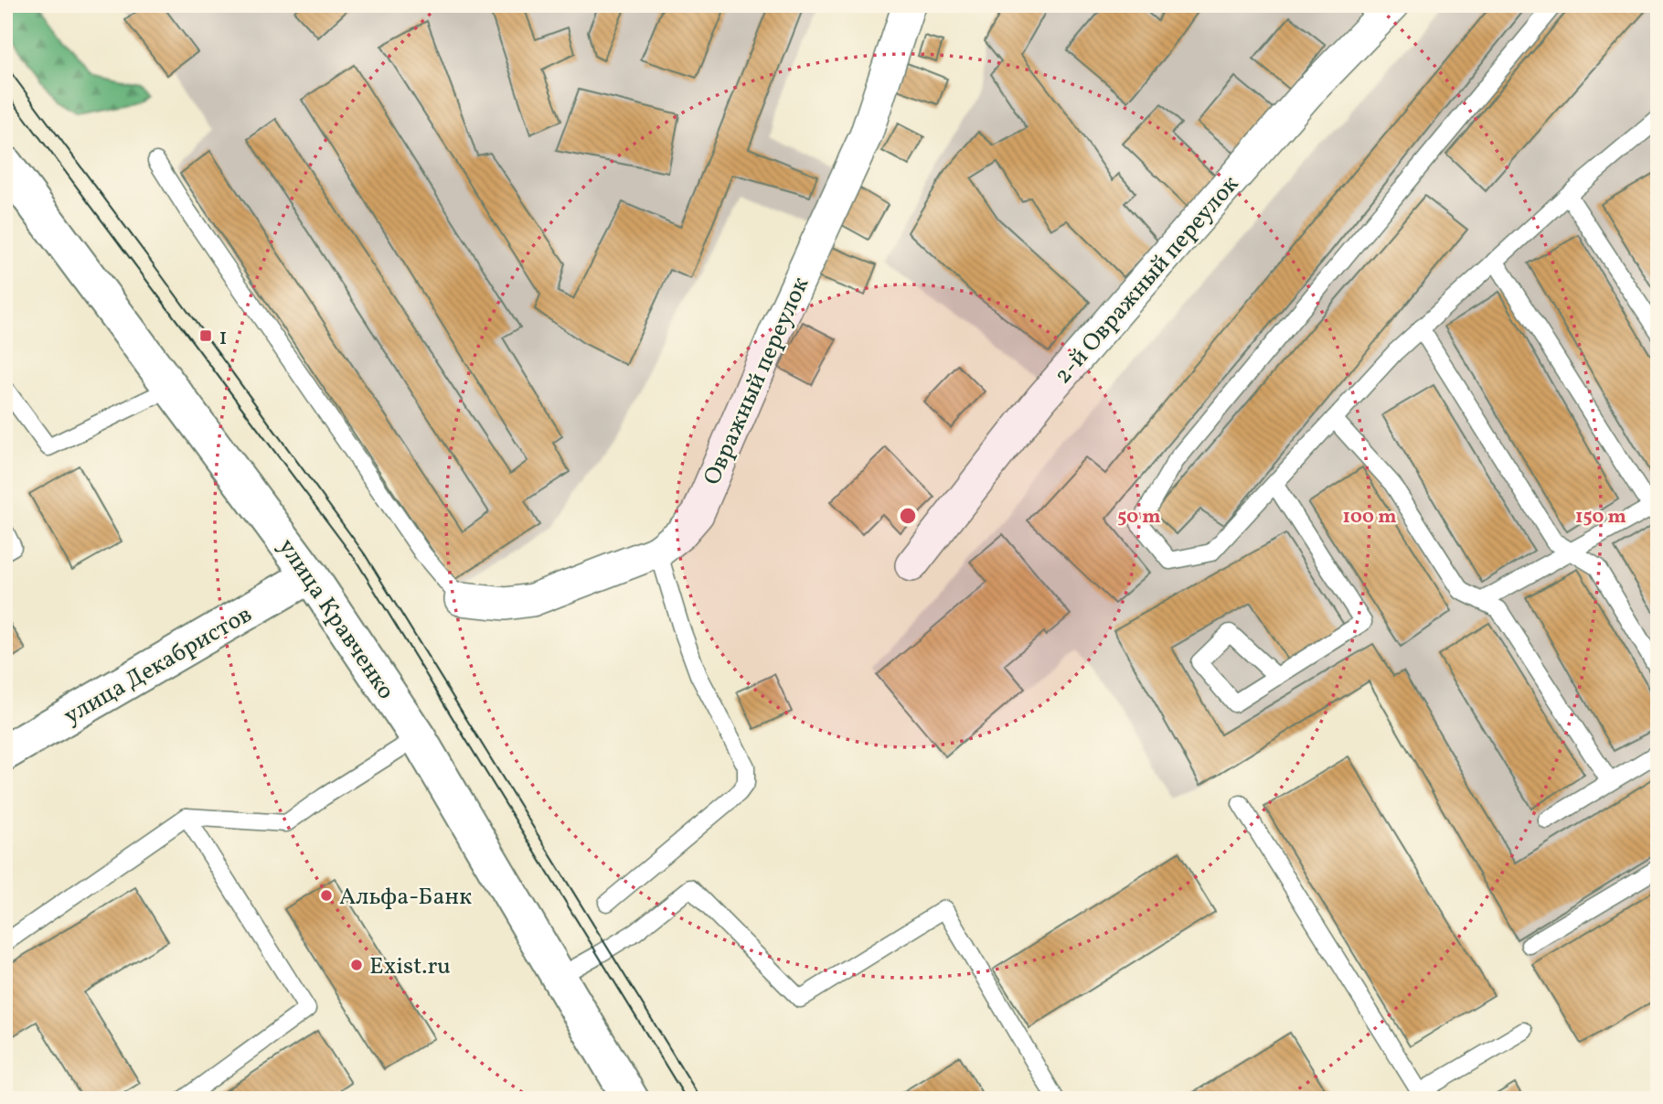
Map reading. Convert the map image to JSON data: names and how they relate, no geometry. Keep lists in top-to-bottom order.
{
  "streets": {
    "main road": ["улица Кравченко", "улица Декабристов"],
    "street": ["2-й Овражный переулок", "Овражный переулок"]
  },
  "crossings": [
    ["улица Кравченко", "улица Декабристов"]
  ],
  "places": {
    "transit": ["1"],
    "other": ["Альфа-Банк", "Exist.ru"]
  },
  "rings": ["50 m", "100 m", "150 m"]
}
